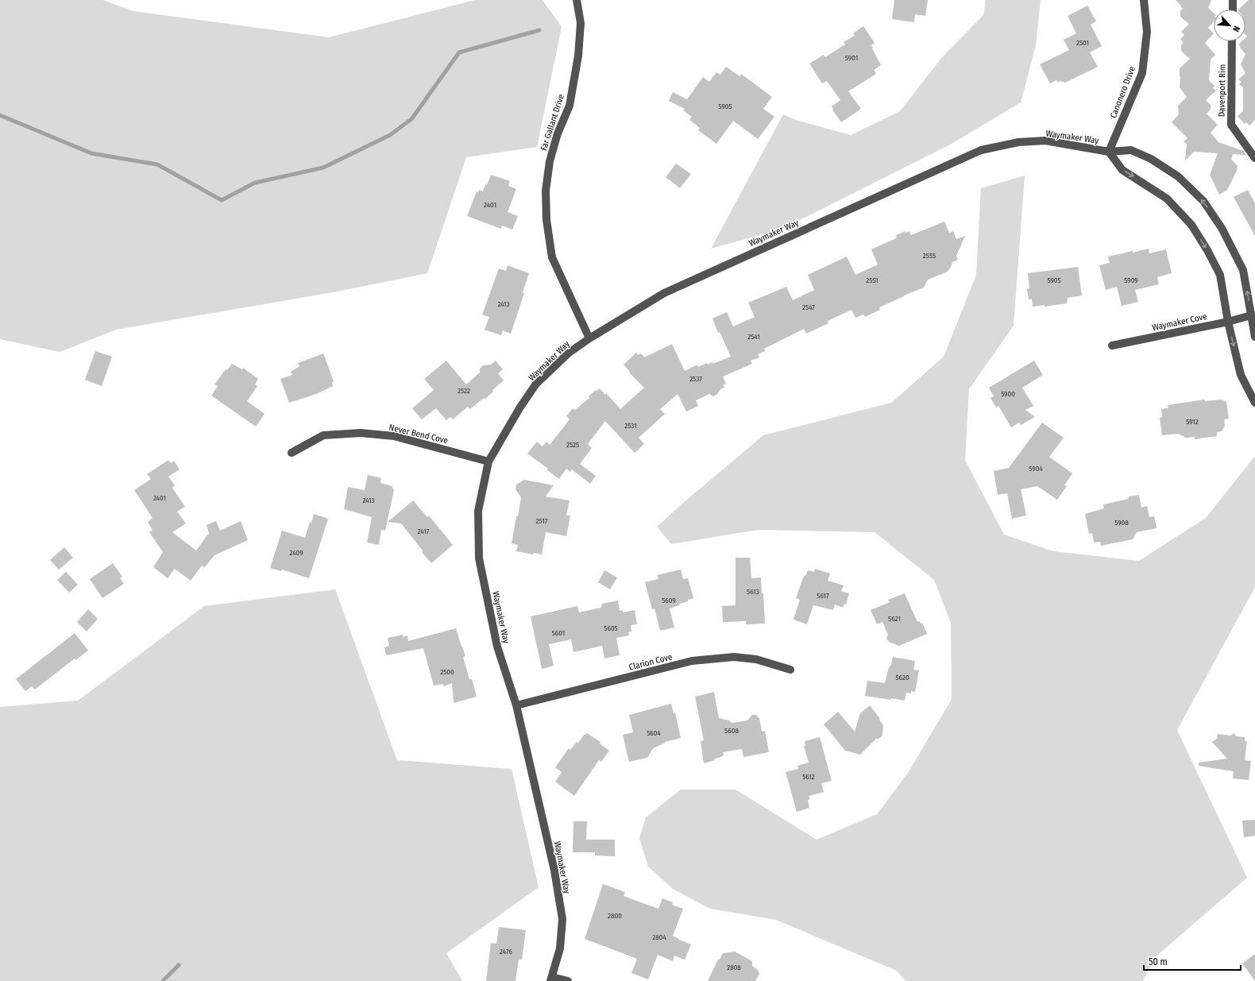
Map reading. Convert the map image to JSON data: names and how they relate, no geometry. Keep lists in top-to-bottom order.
{
  "streets": {
    "street": [
      "Davenport Rim",
      "Canonero Drive",
      "Far Gallant Drive",
      "Waymaker Way",
      "Waymaker Cove",
      "Never Bend Cove",
      "Clarion Cove"
    ]
  },
  "crossings": [
    ["Canonero Drive", "Waymaker Way"],
    ["Far Gallant Drive", "Waymaker Way"],
    ["Waymaker Way", "Waymaker Cove"],
    ["Waymaker Way", "Never Bend Cove"],
    ["Waymaker Way", "Clarion Cove"]
  ],
  "house_numbers": [
    "2501",
    "5901",
    "5905",
    "2401",
    "2555",
    "2551",
    "5905",
    "5909",
    "2413",
    "2547",
    "2541",
    "2537",
    "2522",
    "5900",
    "5912",
    "2531",
    "2525",
    "5904",
    "2401",
    "2413",
    "2517",
    "5908",
    "2417",
    "2409",
    "5613",
    "5617",
    "5609",
    "5621",
    "5605",
    "5601",
    "2500",
    "5620",
    "5608",
    "5604",
    "5612",
    "2800",
    "2804",
    "2476",
    "2808"
  ],
  "scale_bar": "50 m",
  "north": "bottom right"
}
